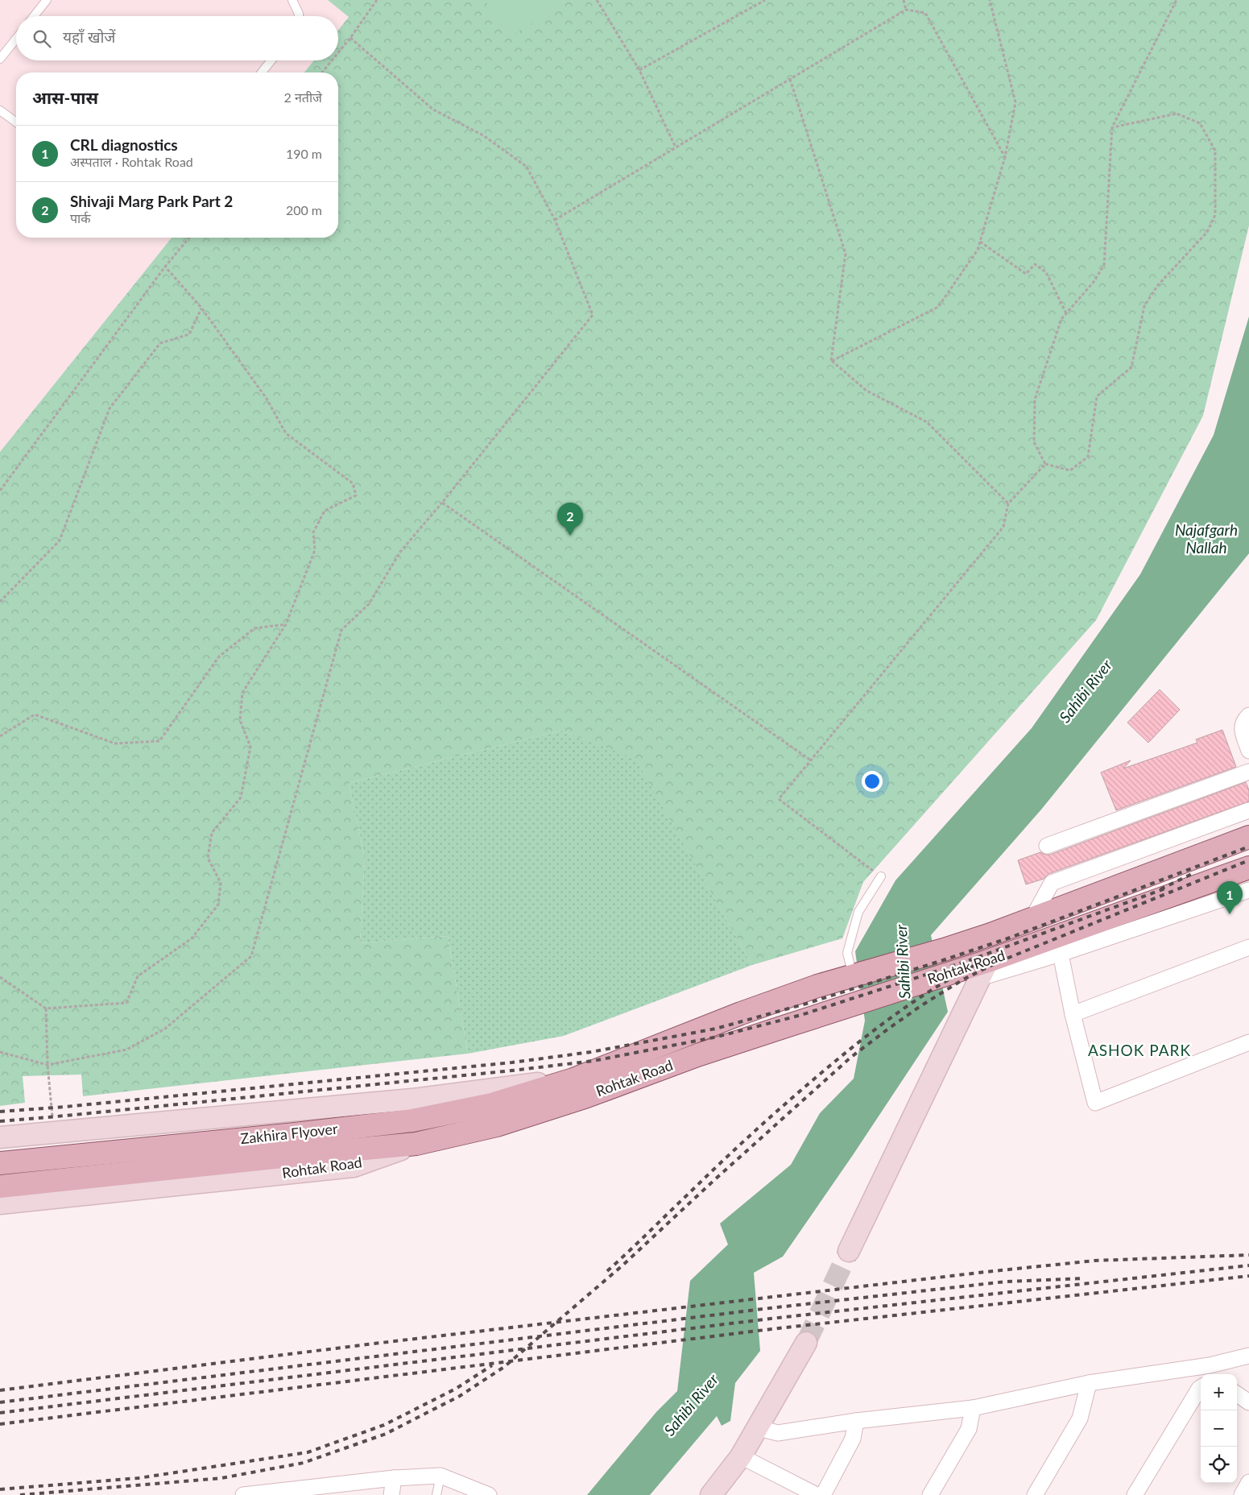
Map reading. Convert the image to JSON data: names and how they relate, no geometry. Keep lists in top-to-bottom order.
{
  "streets": {
    "main road": ["Rohtak Road", "Zakhira Flyover"]
  },
  "crossings": [
    ["Rohtak Road", "Zakhira Flyover"]
  ],
  "districts": ["ASHOK PARK"],
  "water": ["Najafgarh Nallah", "Sahibi River"],
  "page": {
    "search": "यहाँ खोजें",
    "heading": ["आस-पास", "2 नतीजे"],
    "list": [
      {
        "mark": "1",
        "name": "CRL diagnostics",
        "note": "अस्पताल · Rohtak Road",
        "value": "190 m"
      },
      {
        "mark": "2",
        "name": "Shivaji Marg Park Part 2",
        "note": "पार्क",
        "value": "200 m"
      }
    ],
    "pins": ["2", "1"],
    "map_buttons": ["+", "−"]
  }
}
